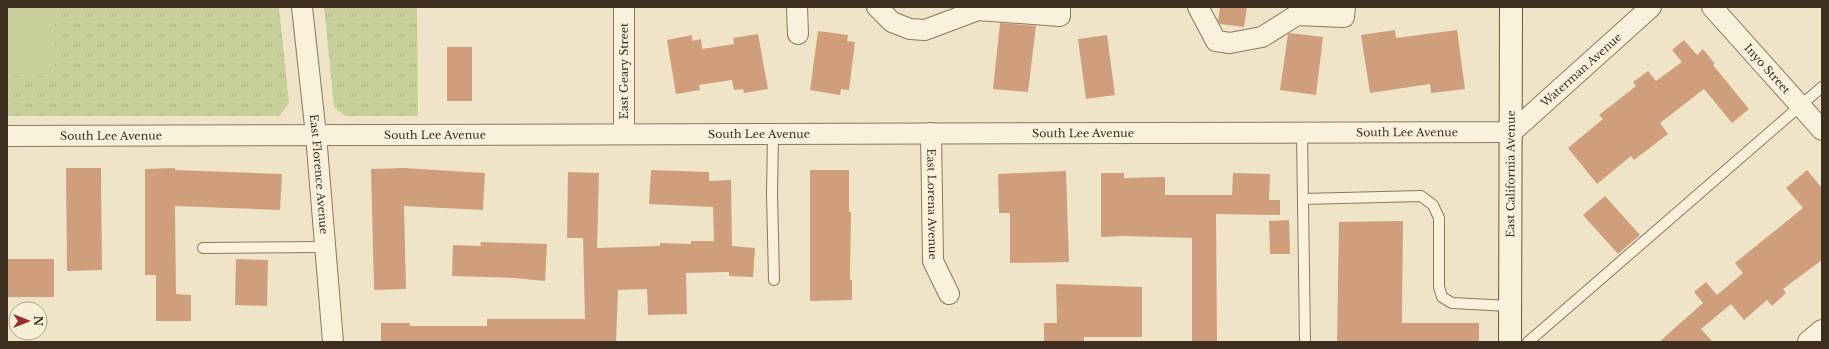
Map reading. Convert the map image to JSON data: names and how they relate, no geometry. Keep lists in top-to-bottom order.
{
  "streets": {
    "main road": ["East California Avenue"],
    "street": [
      "Waterman Avenue",
      "Inyo Street",
      "East Geary Street",
      "South Lee Avenue",
      "East Florence Avenue",
      "East Lorena Avenue"
    ]
  },
  "crossings": [
    ["Waterman Avenue", "South Lee Avenue"],
    ["Waterman Avenue", "East California Avenue"],
    ["East Geary Street", "South Lee Avenue"],
    ["South Lee Avenue", "East Florence Avenue"],
    ["South Lee Avenue", "East California Avenue"],
    ["South Lee Avenue", "East Lorena Avenue"]
  ],
  "north": "right"
}
